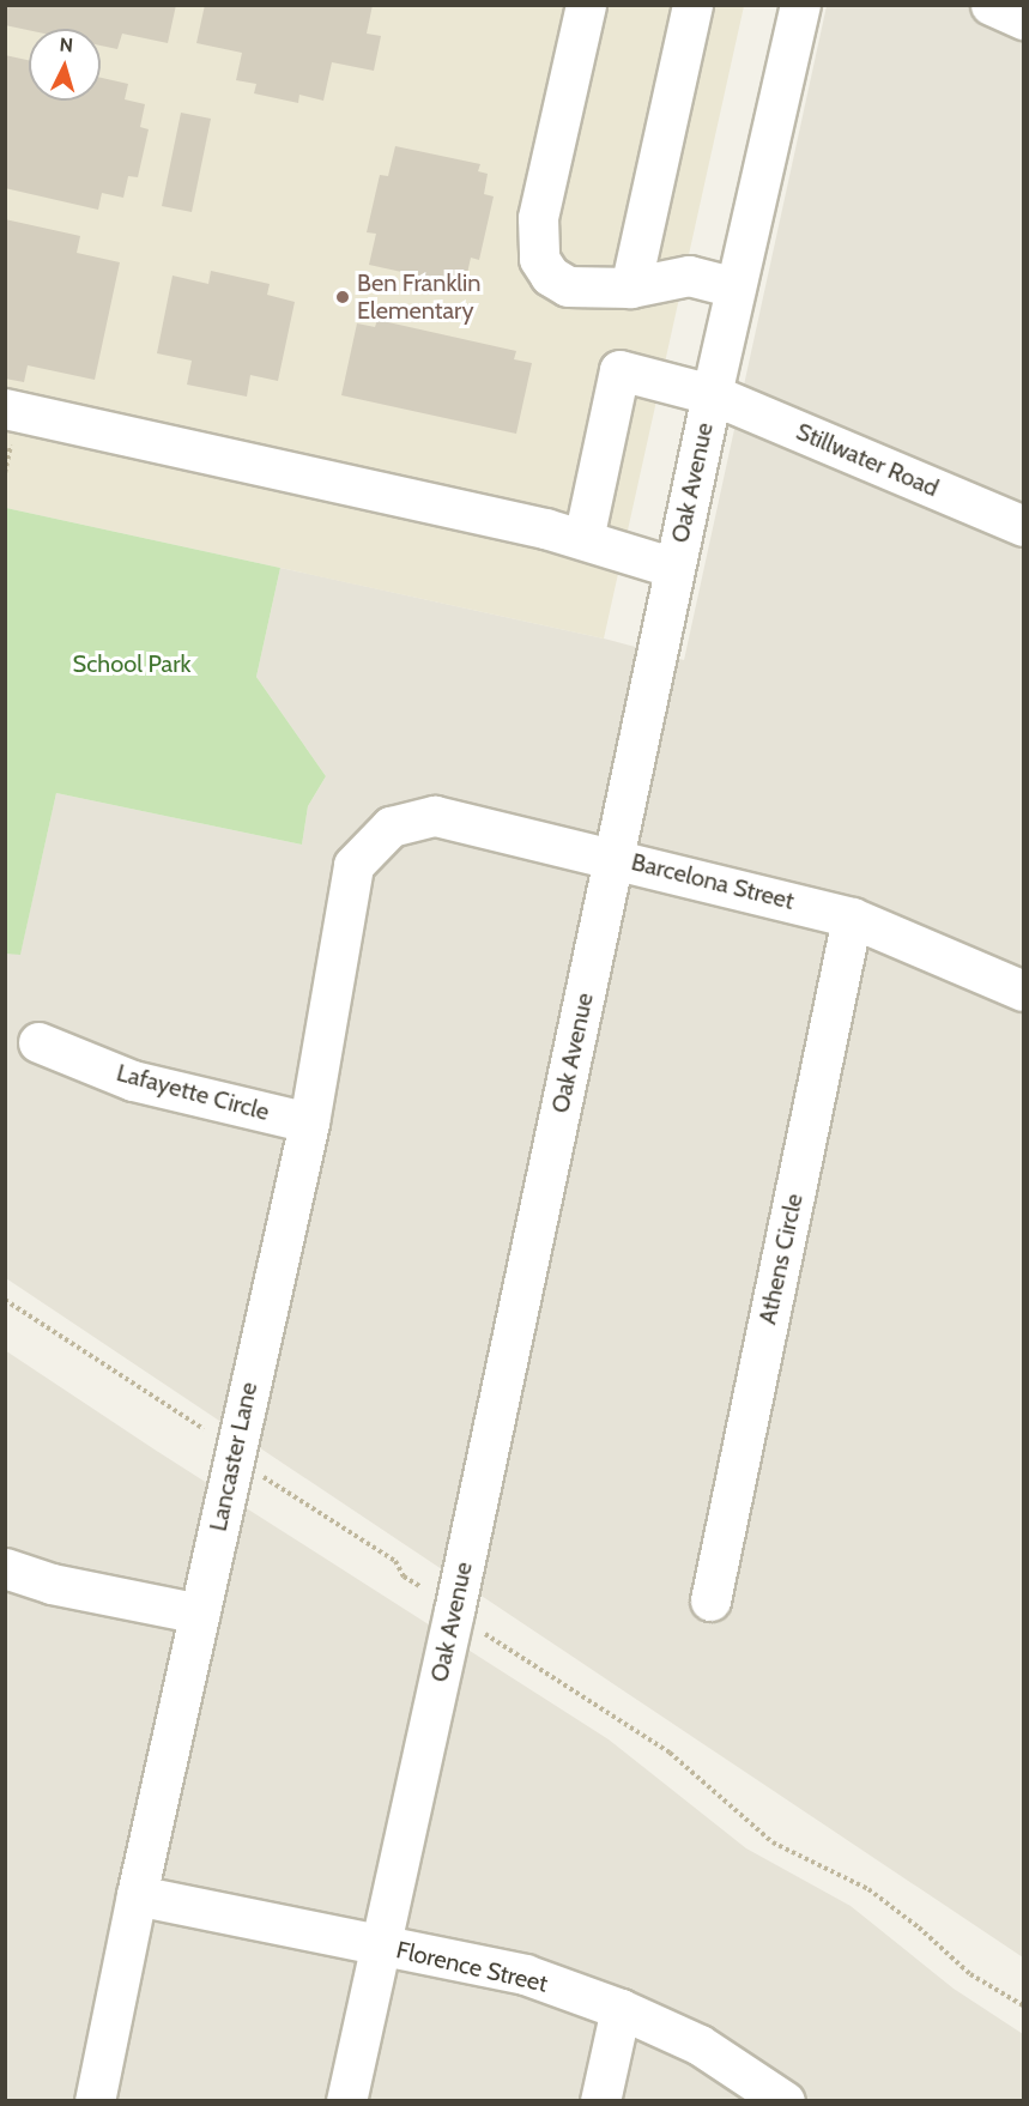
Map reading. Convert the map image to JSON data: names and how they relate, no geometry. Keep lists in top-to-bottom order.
{
  "streets": {
    "street": [
      "Stillwater Road",
      "Oak Avenue",
      "Barcelona Street",
      "Lafayette Circle",
      "Athens Circle",
      "Lancaster Lane",
      "Florence Street"
    ]
  },
  "crossings": [
    ["Stillwater Road", "Oak Avenue"],
    ["Oak Avenue", "Barcelona Street"],
    ["Oak Avenue", "Florence Street"],
    ["Barcelona Street", "Athens Circle"],
    ["Barcelona Street", "Lancaster Lane"],
    ["Lafayette Circle", "Lancaster Lane"],
    ["Lancaster Lane", "Florence Street"]
  ],
  "parks": ["School Park"],
  "places": ["Ben Franklin Elementary"],
  "north": "top"
}
